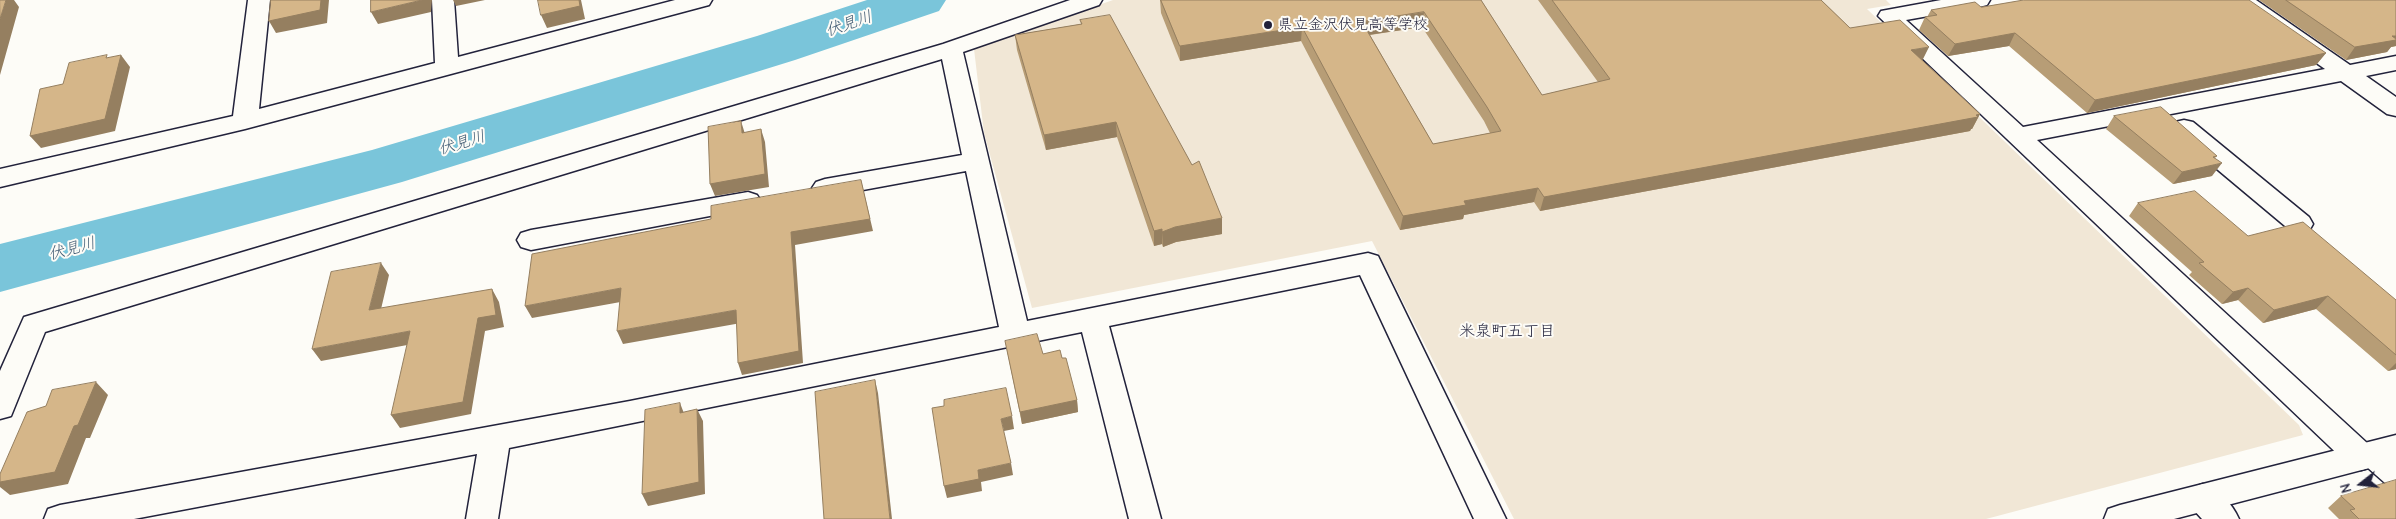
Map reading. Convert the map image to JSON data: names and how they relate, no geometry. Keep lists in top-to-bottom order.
{
  "districts": ["米泉町五丁目"],
  "water": ["伏見川"],
  "places": ["県立金沢伏見高等学校"],
  "north": "left"
}
